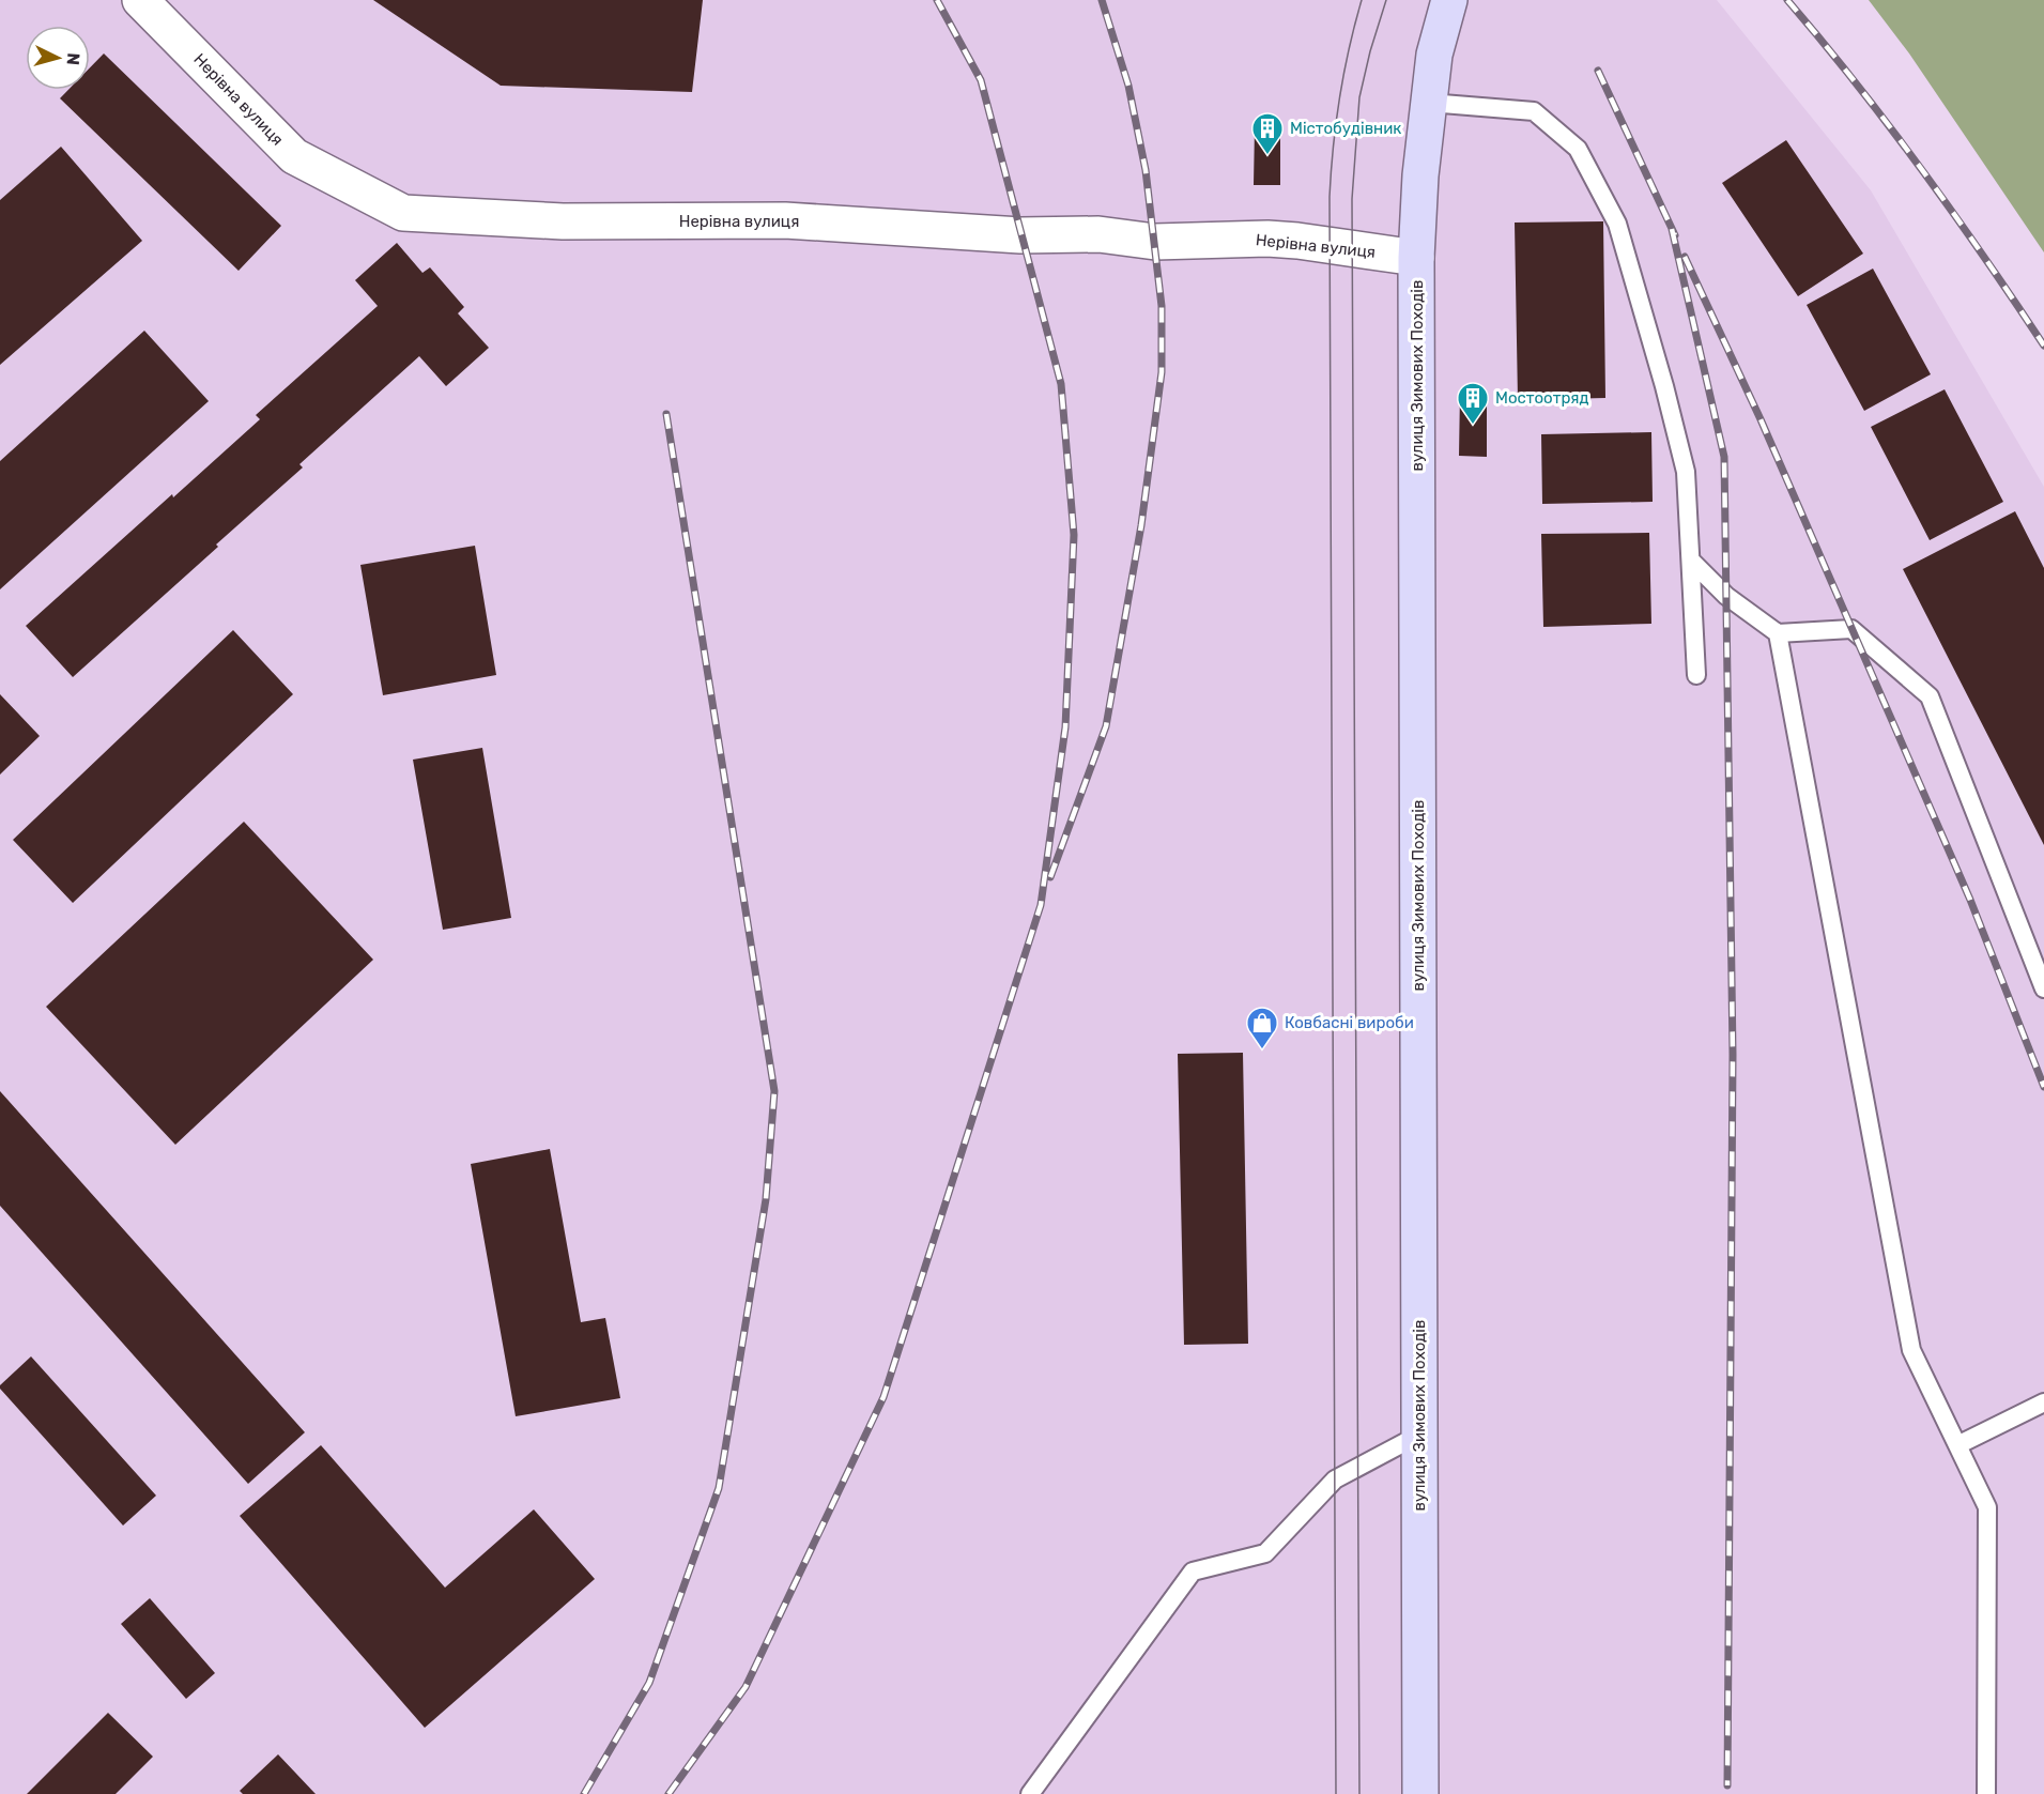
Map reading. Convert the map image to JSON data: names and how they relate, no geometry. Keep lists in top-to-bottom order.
{
  "streets": {
    "main road": ["вулиця Зимових Походів"],
    "street": ["Нерівна вулиця"]
  },
  "crossings": [
    ["Нерівна вулиця", "вулиця Зимових Походів"]
  ],
  "places": {
    "building": ["Містобудівник", "Мостоотряд"],
    "shop": ["Ковбасні вироби"]
  },
  "north": "right"
}
